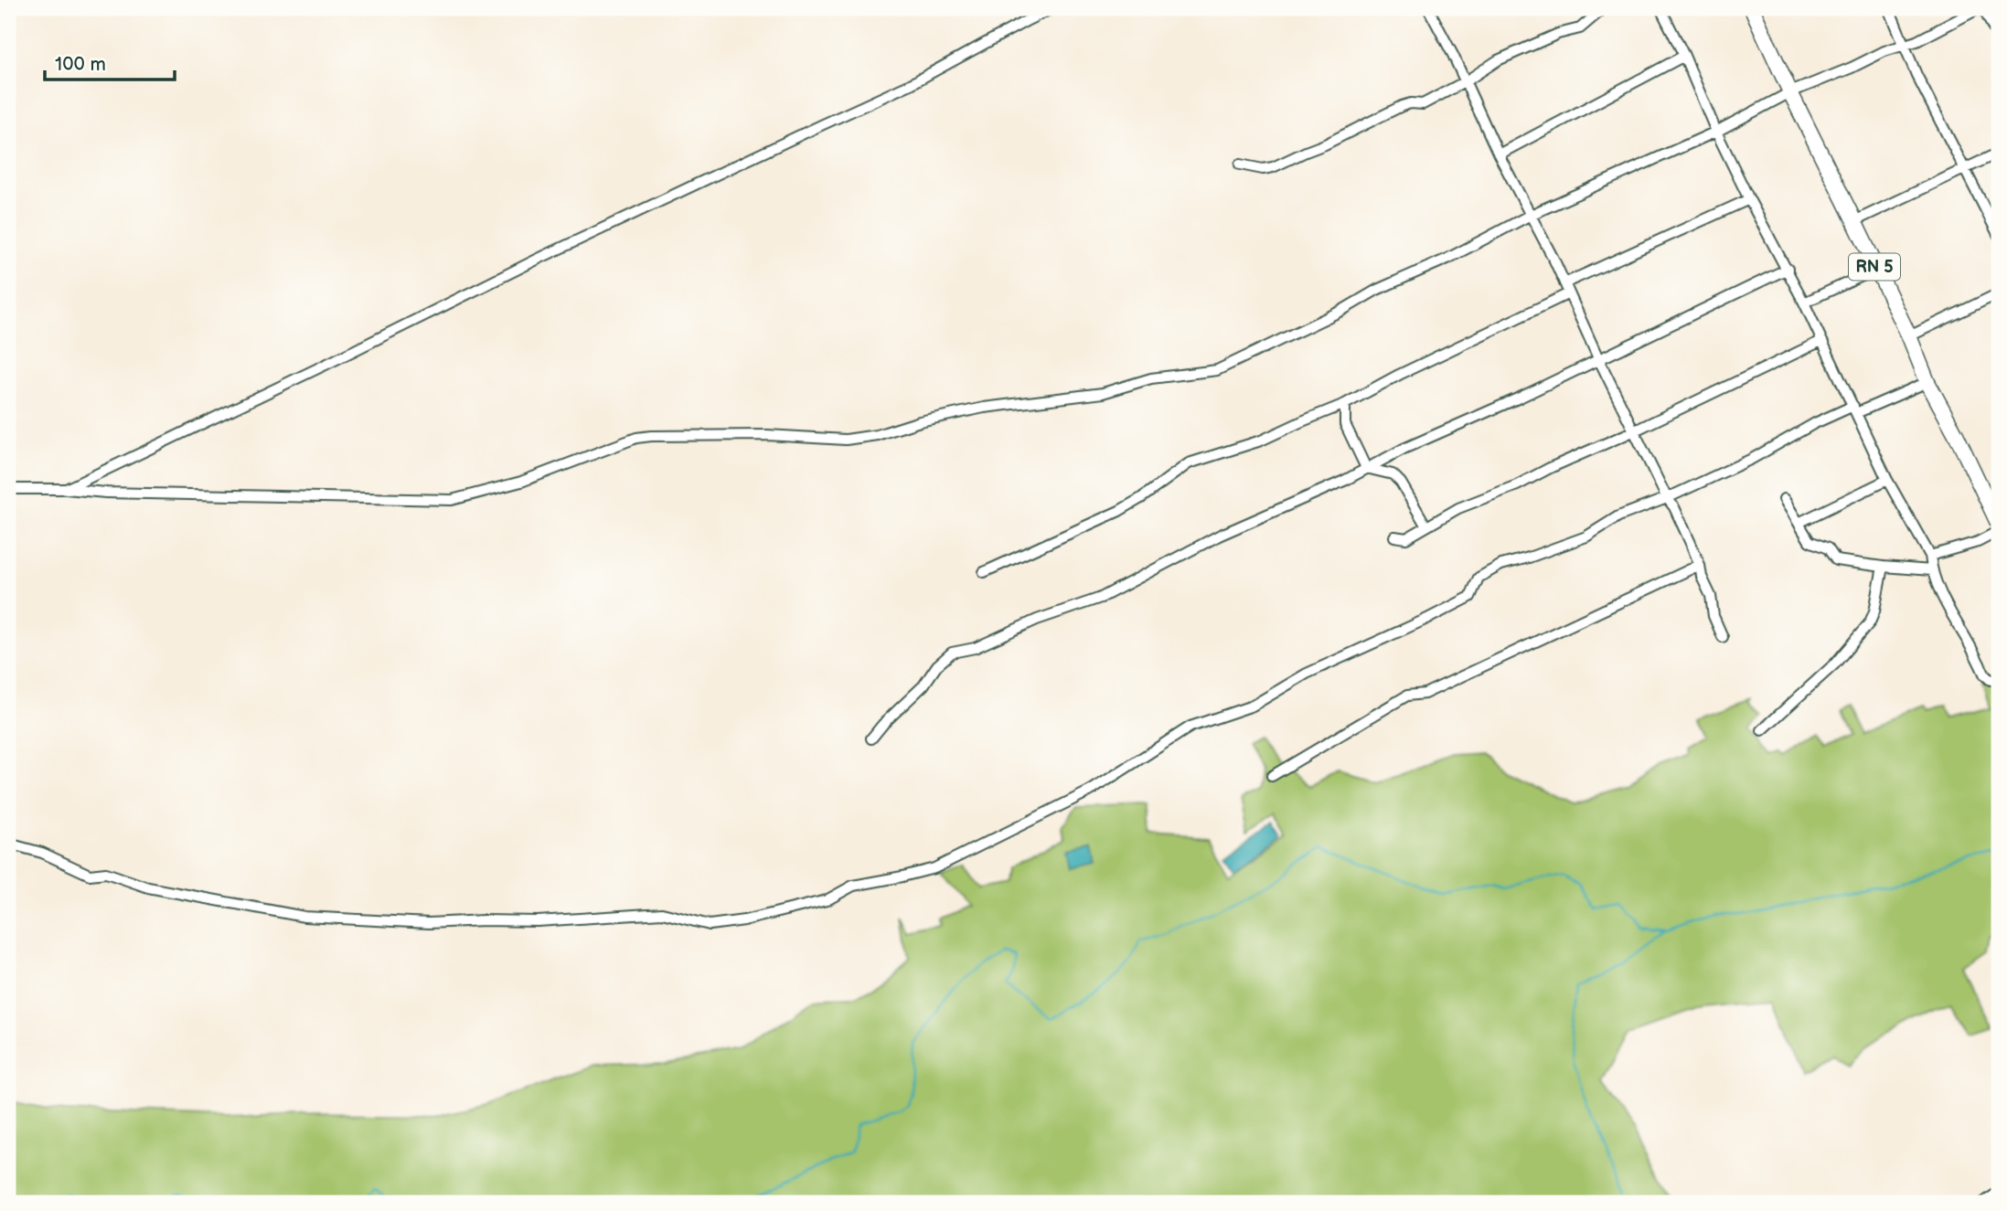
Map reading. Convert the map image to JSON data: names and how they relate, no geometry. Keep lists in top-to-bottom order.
{
  "streets": {
    "main road": ["RN 5"]
  },
  "scale_bar": "100 m"
}
